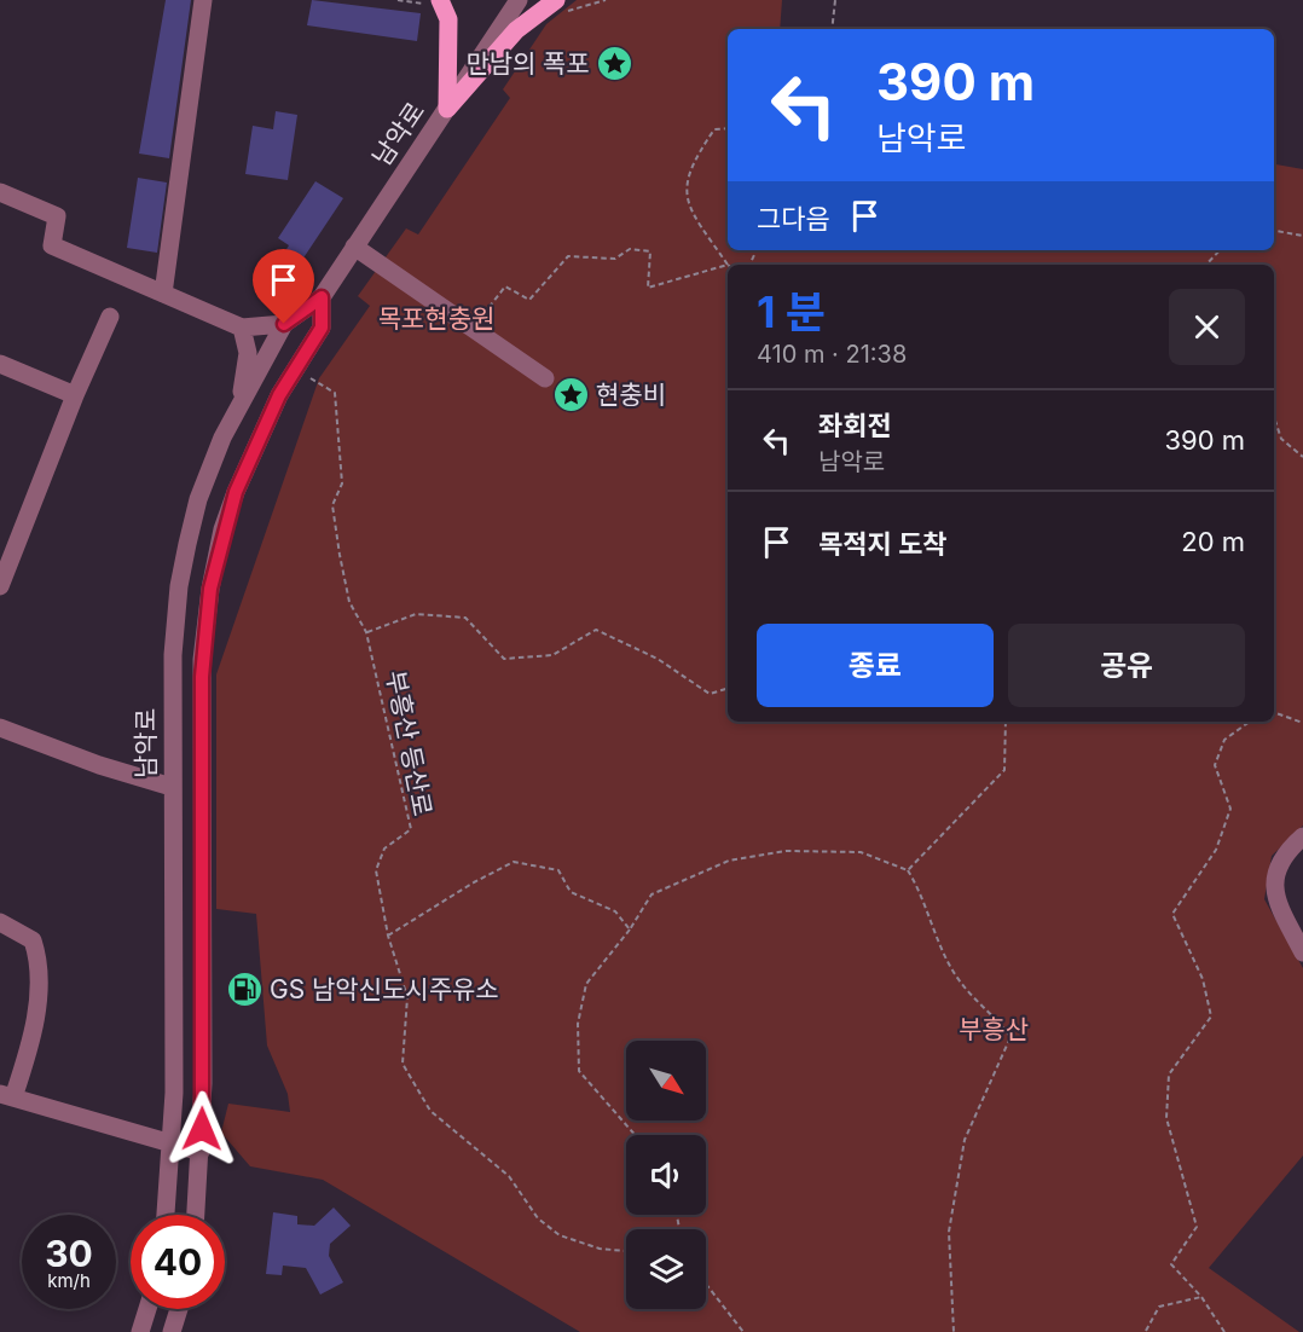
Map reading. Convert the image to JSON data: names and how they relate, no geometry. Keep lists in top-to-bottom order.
{
  "streets": {
    "street": ["남악로"],
    "path": ["부흥산 등산로"]
  },
  "crossings": [
    ["남악로", "부흥산 등산로"]
  ],
  "parks": ["목포현충원", "부흥산"],
  "places": {
    "place": ["만남의 폭포", "현충비"],
    "fuel station": ["GS 남악신도시주유소"]
  },
  "north": "bottom right",
  "page": {
    "turn": ["390 m", "남악로"],
    "then": "그다음",
    "heading": ["1 분", "410 m · 21:38"],
    "list": [
      {
        "name": "좌회전",
        "note": "남악로",
        "value": "390 m"
      },
      {
        "name": "목적지 도착",
        "value": "20 m"
      }
    ],
    "buttons": ["종료", "공유"],
    "speed": "30 km/h",
    "limit": "40"
  }
}
